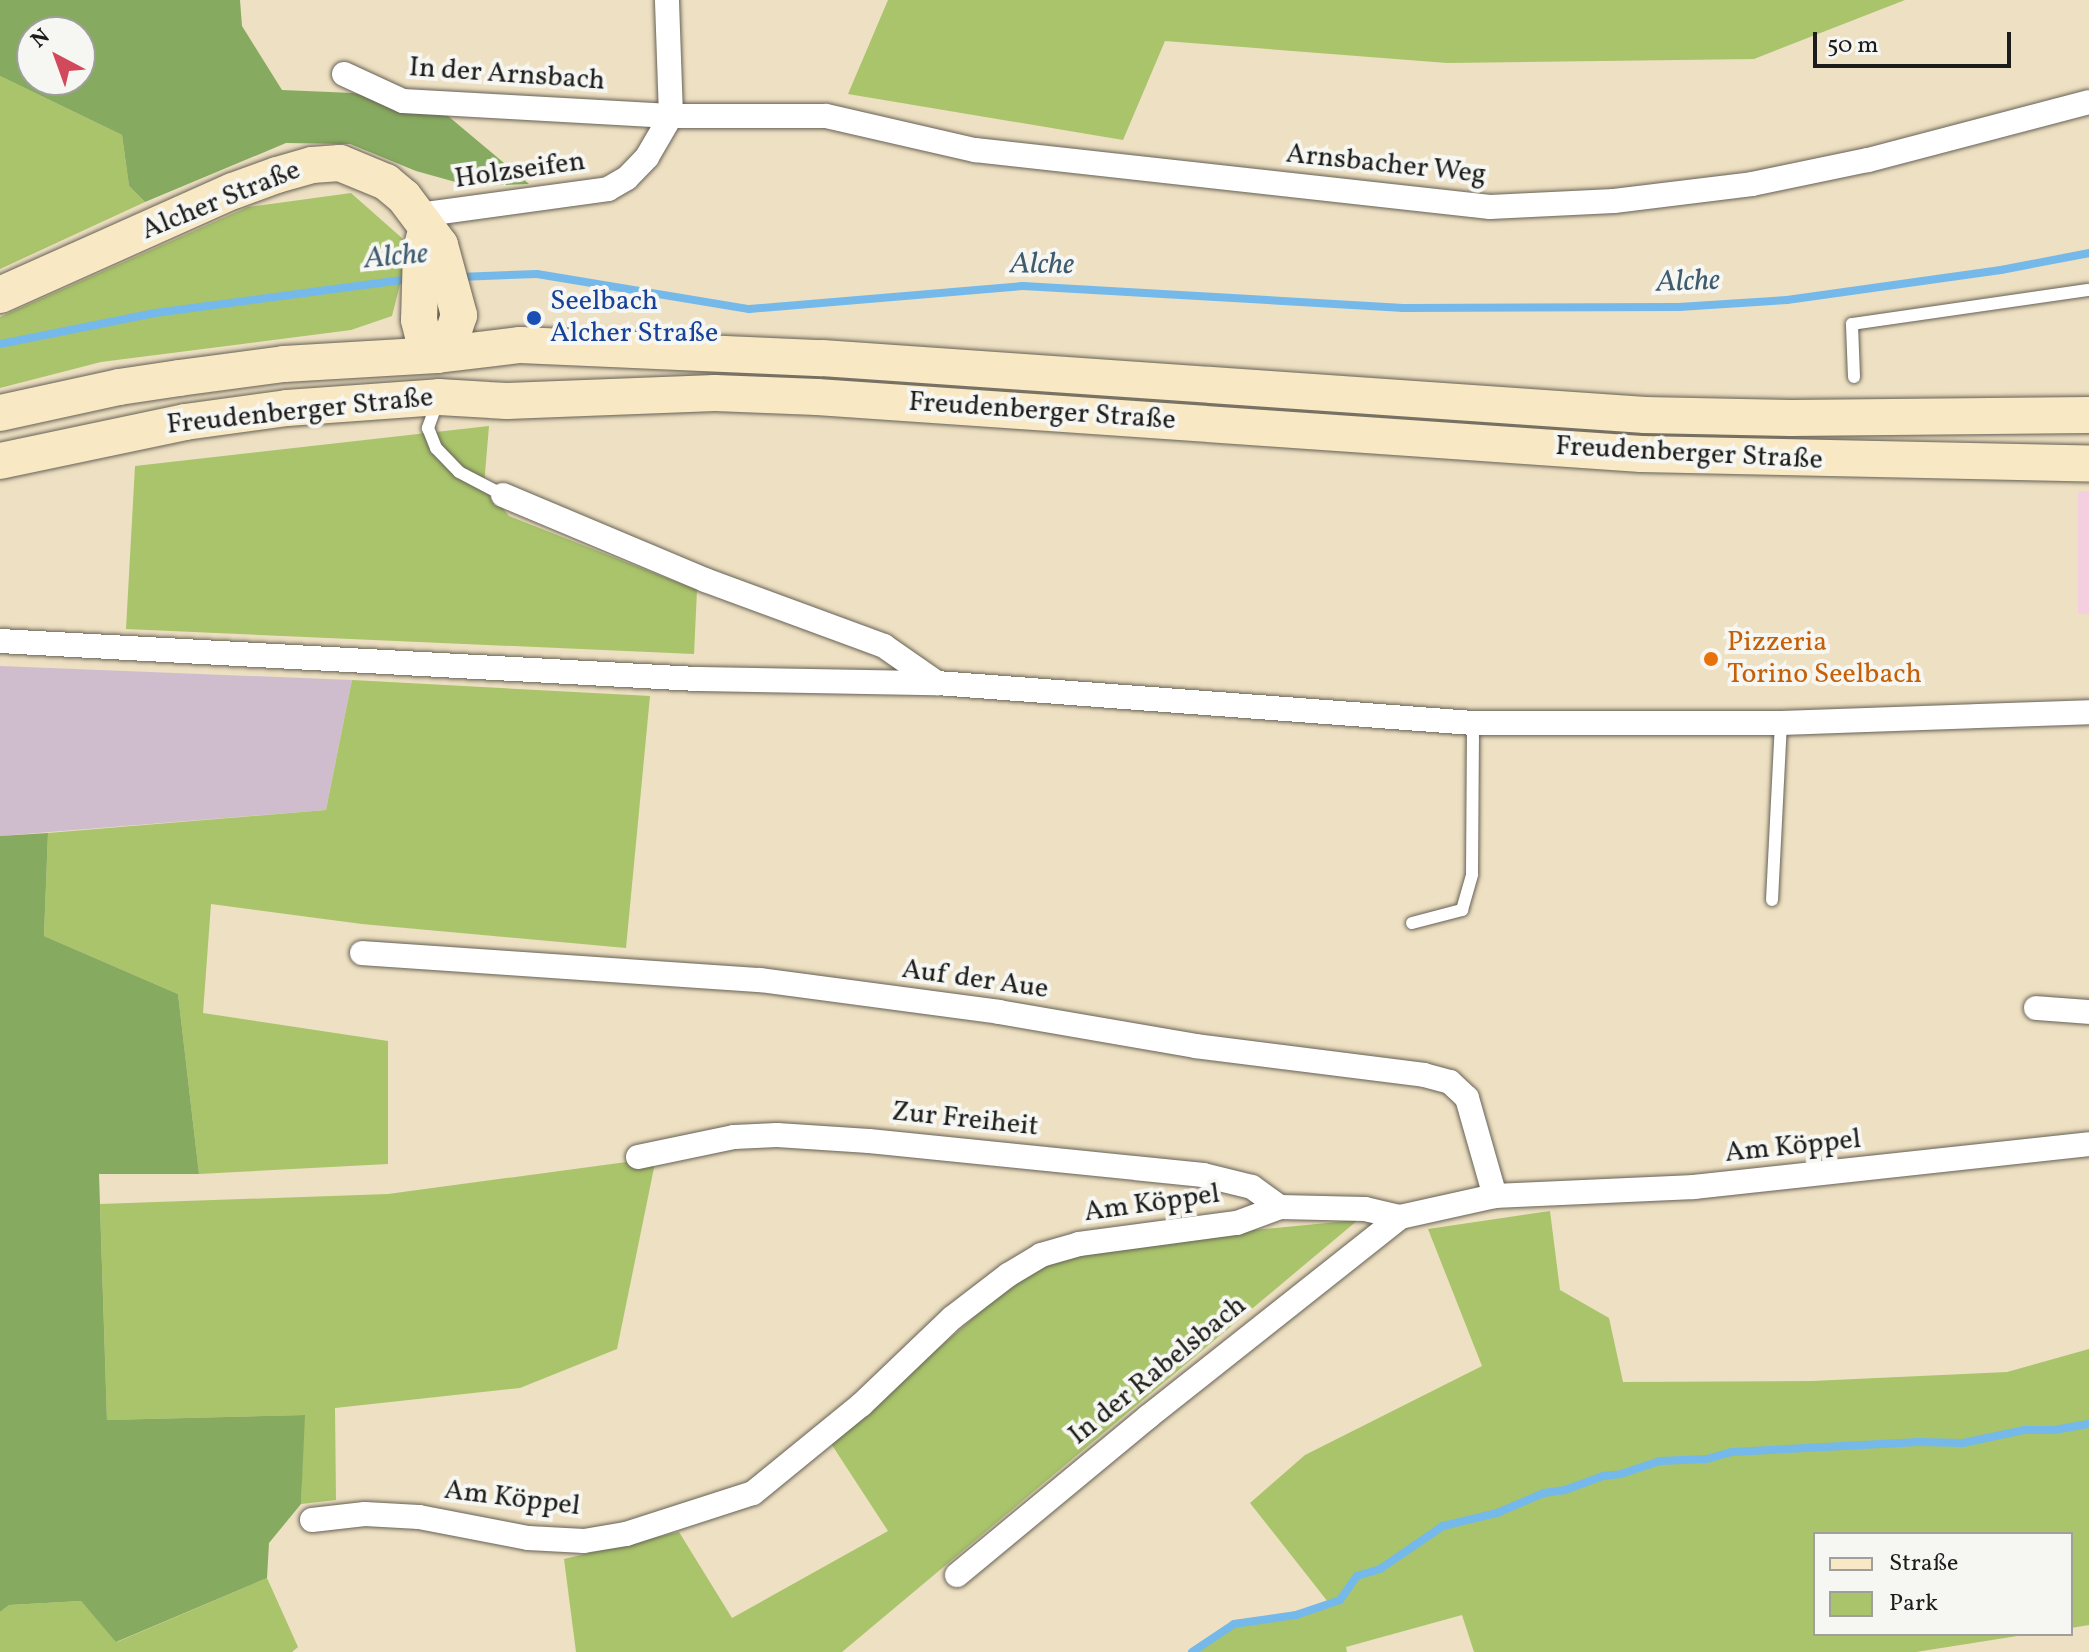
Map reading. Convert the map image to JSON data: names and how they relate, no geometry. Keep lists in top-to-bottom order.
{
  "streets": {
    "main road": ["Alcher Straße", "Freudenberger Straße"],
    "street": [
      "In der Arnsbach",
      "Arnsbacher Weg",
      "Holzseifen",
      "Auf der Aue",
      "Zur Freiheit",
      "Am Köppel",
      "In der Rabelsbach"
    ]
  },
  "crossings": [
    ["In der Arnsbach", "Arnsbacher Weg"],
    ["In der Arnsbach", "Holzseifen"],
    ["Arnsbacher Weg", "Holzseifen"],
    ["Holzseifen", "Alcher Straße"],
    ["Alcher Straße", "Freudenberger Straße"],
    ["Auf der Aue", "Am Köppel"],
    ["Zur Freiheit", "Am Köppel"],
    ["Am Köppel", "In der Rabelsbach"]
  ],
  "water": ["Alche"],
  "places": ["Seelbach Alcher Straße", "Pizzeria Torino Seelbach"],
  "legend": ["Straße", "Park"],
  "scale_bar": "50 m",
  "north": "top left"
}
